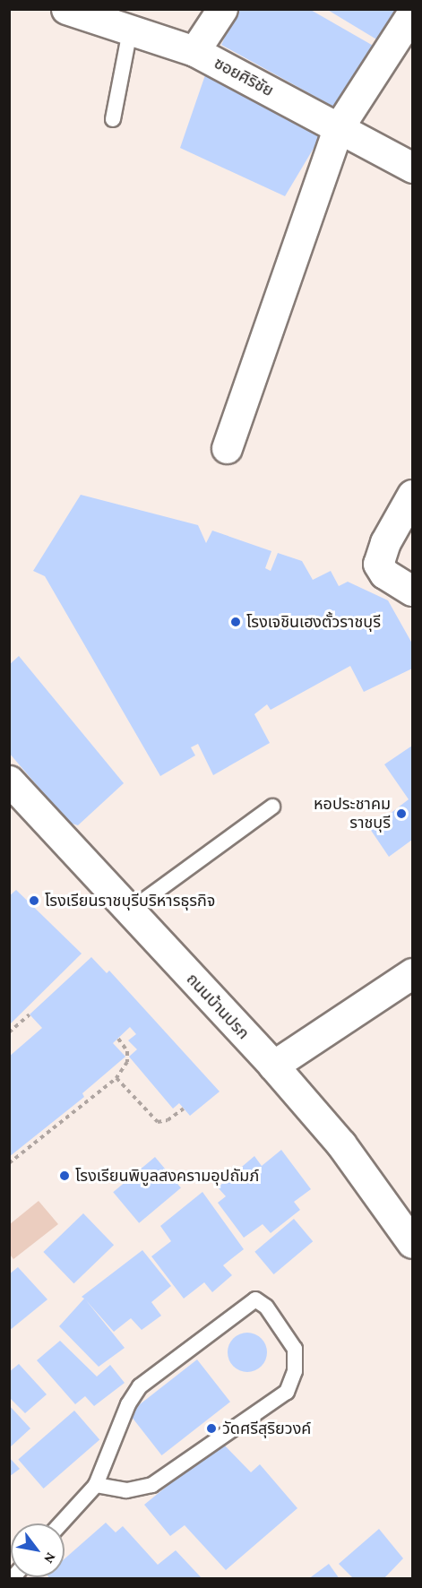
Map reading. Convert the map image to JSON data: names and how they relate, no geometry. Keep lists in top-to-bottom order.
{
  "streets": {
    "street": ["ซอยศิริชัย", "ถนนบ้านปรก"]
  },
  "places": [
    "โรงเจชินเฮงตั้วราชบุรี",
    "หอประชาคม ราชบุรี",
    "โรงเรียนราชบุรีบริหารธุรกิจ",
    "โรงเรียนพิบูลสงครามอุปถัมภ์",
    "วัดศรีสุริยวงค์"
  ],
  "north": "bottom right"
}
